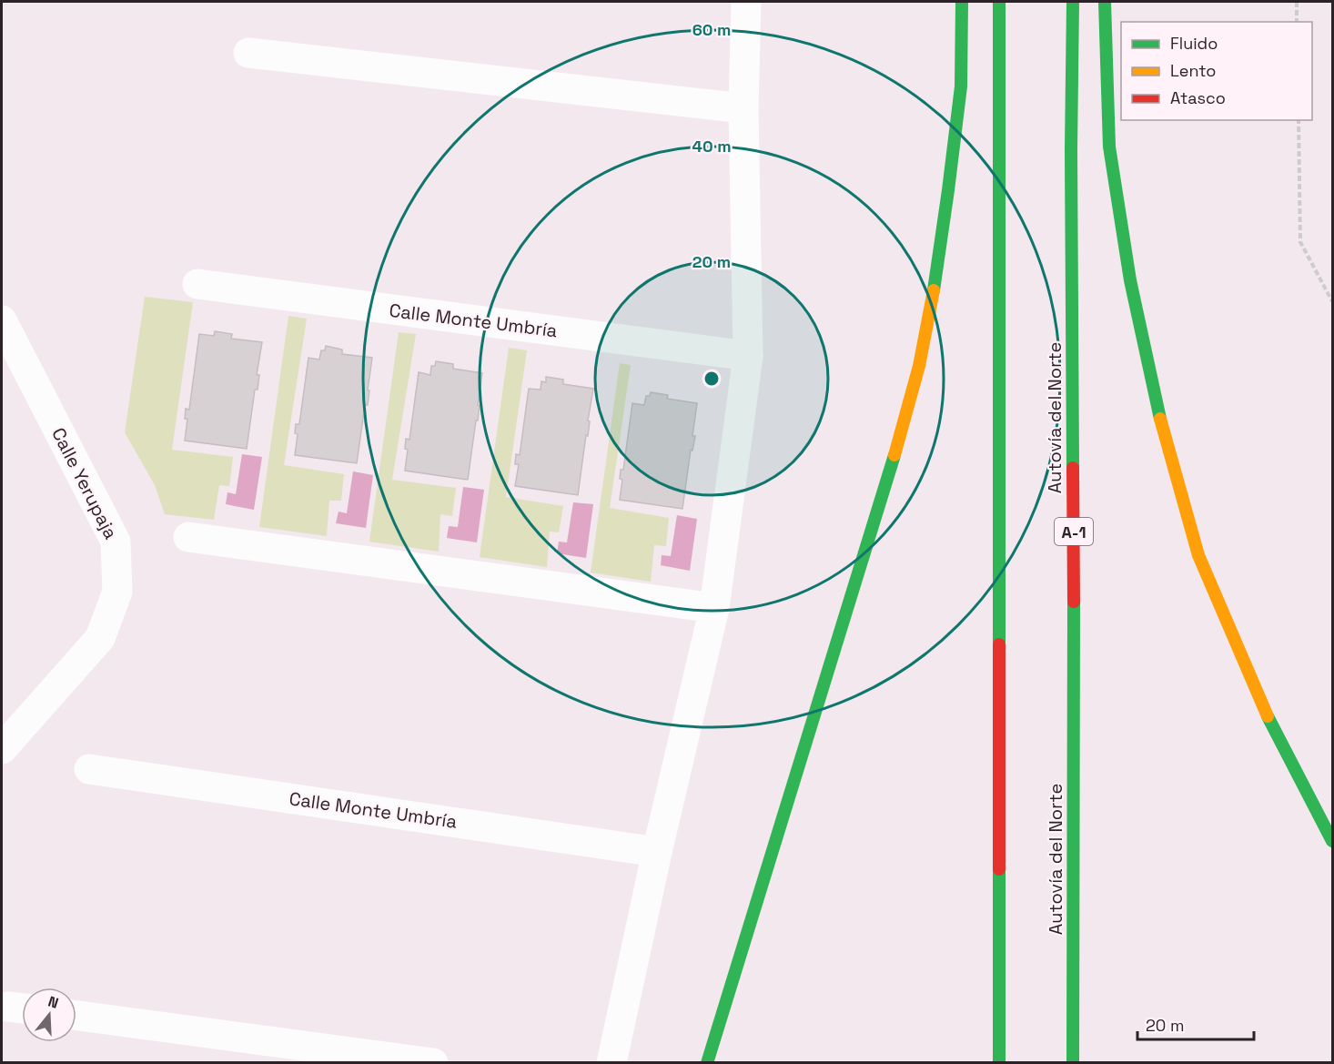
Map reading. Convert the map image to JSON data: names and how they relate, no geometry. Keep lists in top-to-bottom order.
{
  "streets": {
    "highway": ["Autovía del Norte", "A-1"],
    "street": ["Calle Monte Umbría", "Calle Yerupaja"]
  },
  "legend": ["Fluido", "Lento", "Atasco"],
  "scale_bar": "20 m",
  "north": "top",
  "rings": ["60 m", "40 m", "20 m"]
}
